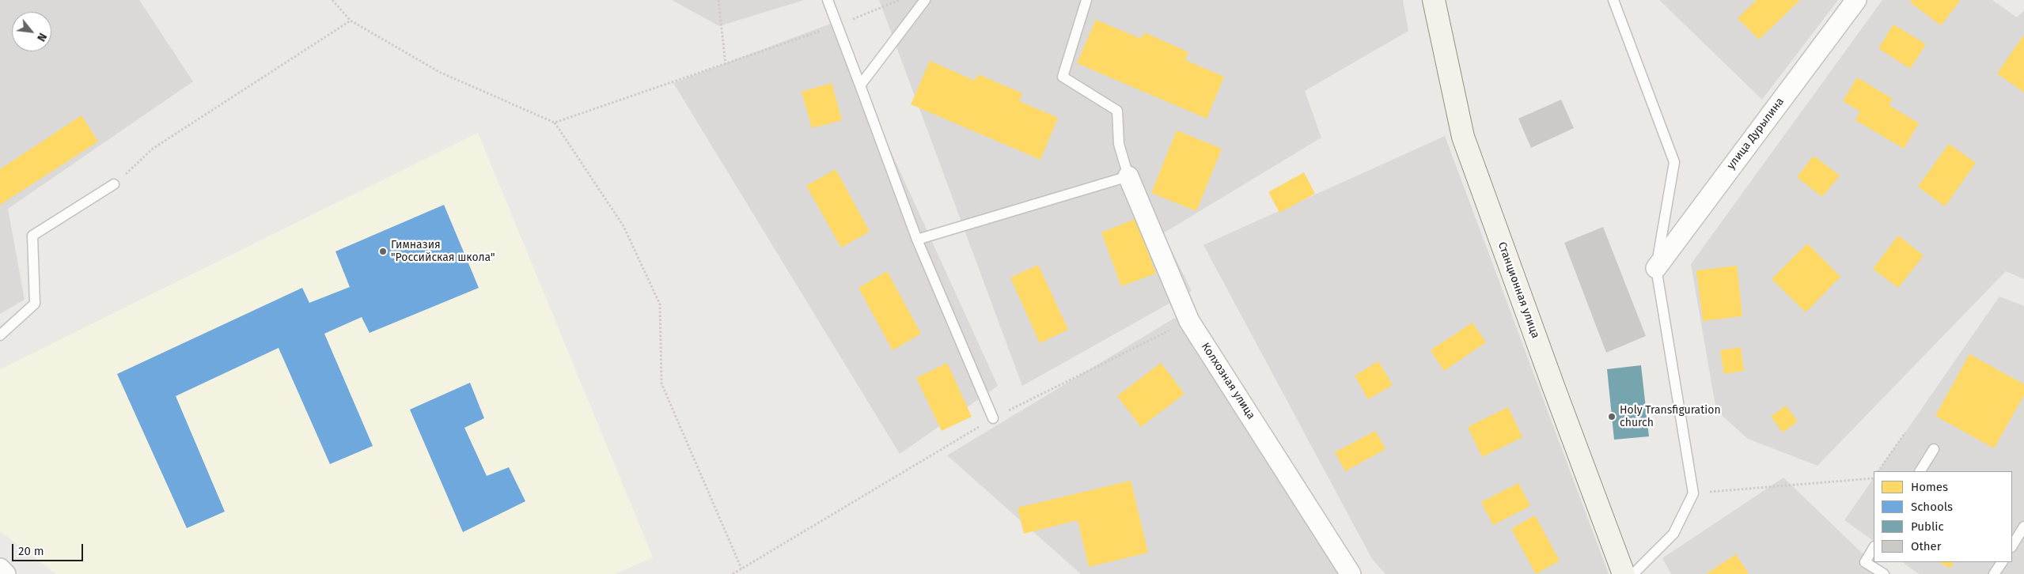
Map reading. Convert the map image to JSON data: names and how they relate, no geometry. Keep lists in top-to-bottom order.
{
  "streets": {
    "main road": ["Станционная улица"],
    "street": ["улица Дурылина", "Колхозная улица"]
  },
  "places": ["Гимназия \"Российская школа\"", "Holy Transfiguration church"],
  "legend": [
    "Homes",
    "Schools",
    "Public",
    "Other"
  ],
  "scale_bar": "20 m",
  "north": "bottom right"
}
